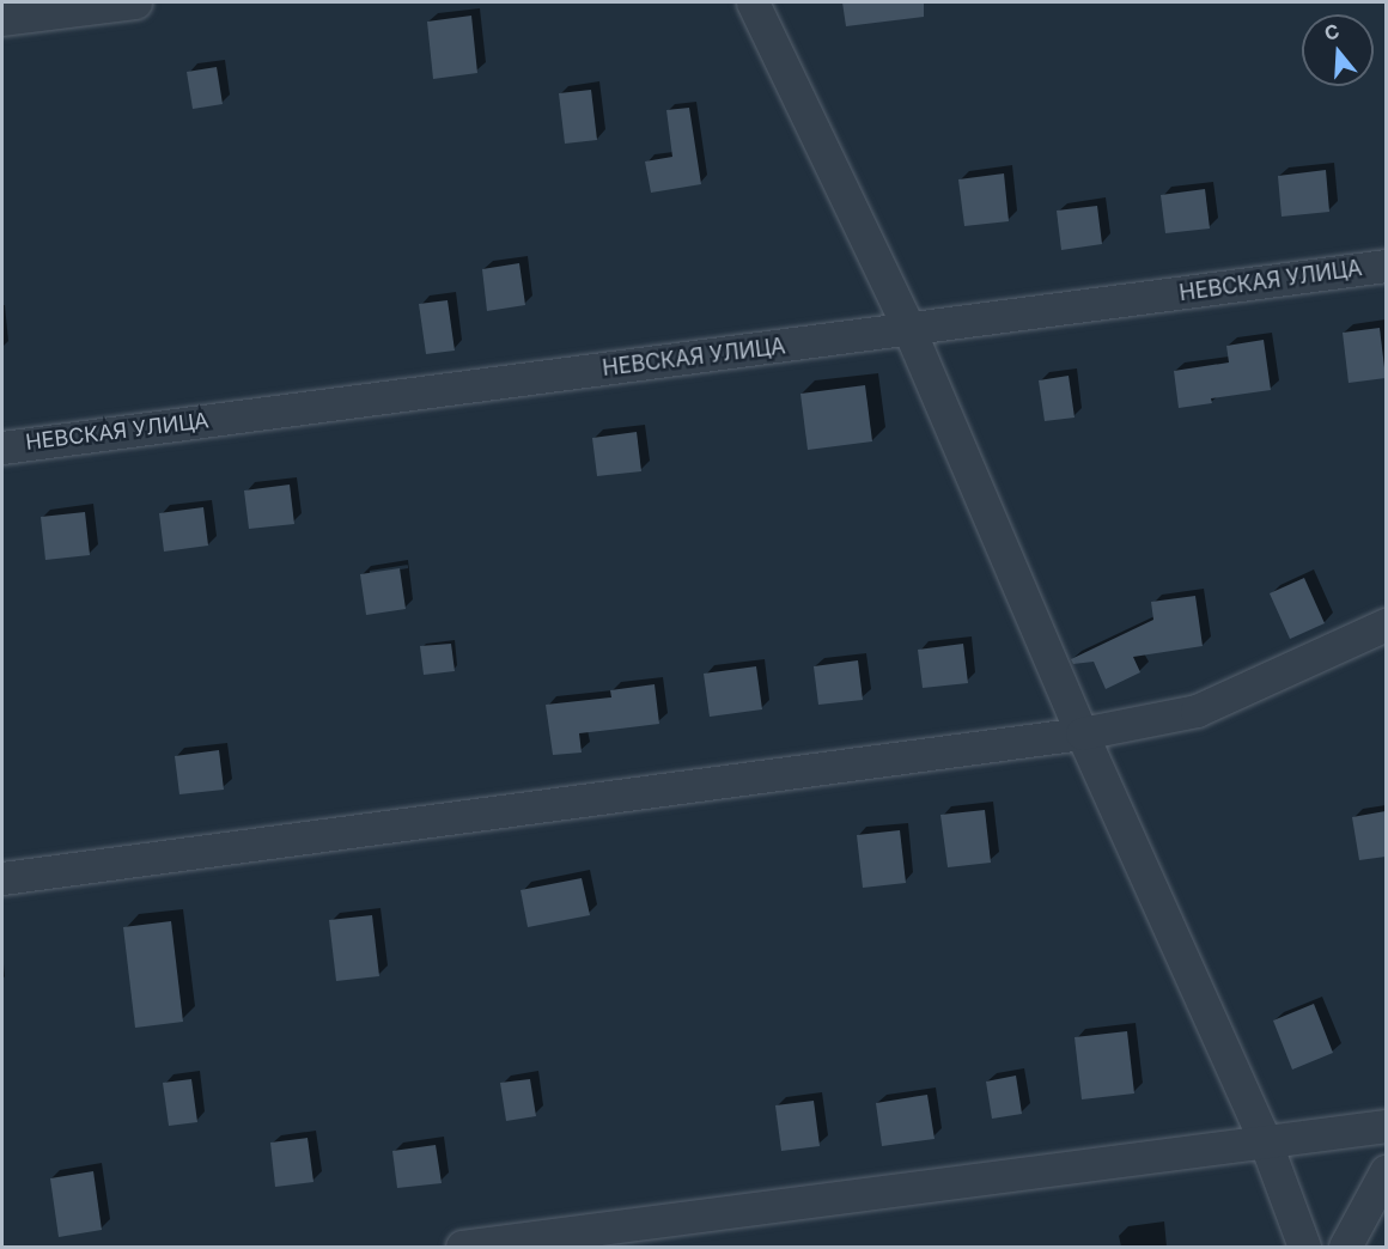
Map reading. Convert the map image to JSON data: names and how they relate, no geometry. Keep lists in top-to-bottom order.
{
  "streets": {
    "street": ["НЕВСКАЯ УЛИЦА"]
  },
  "north": "top"
}
